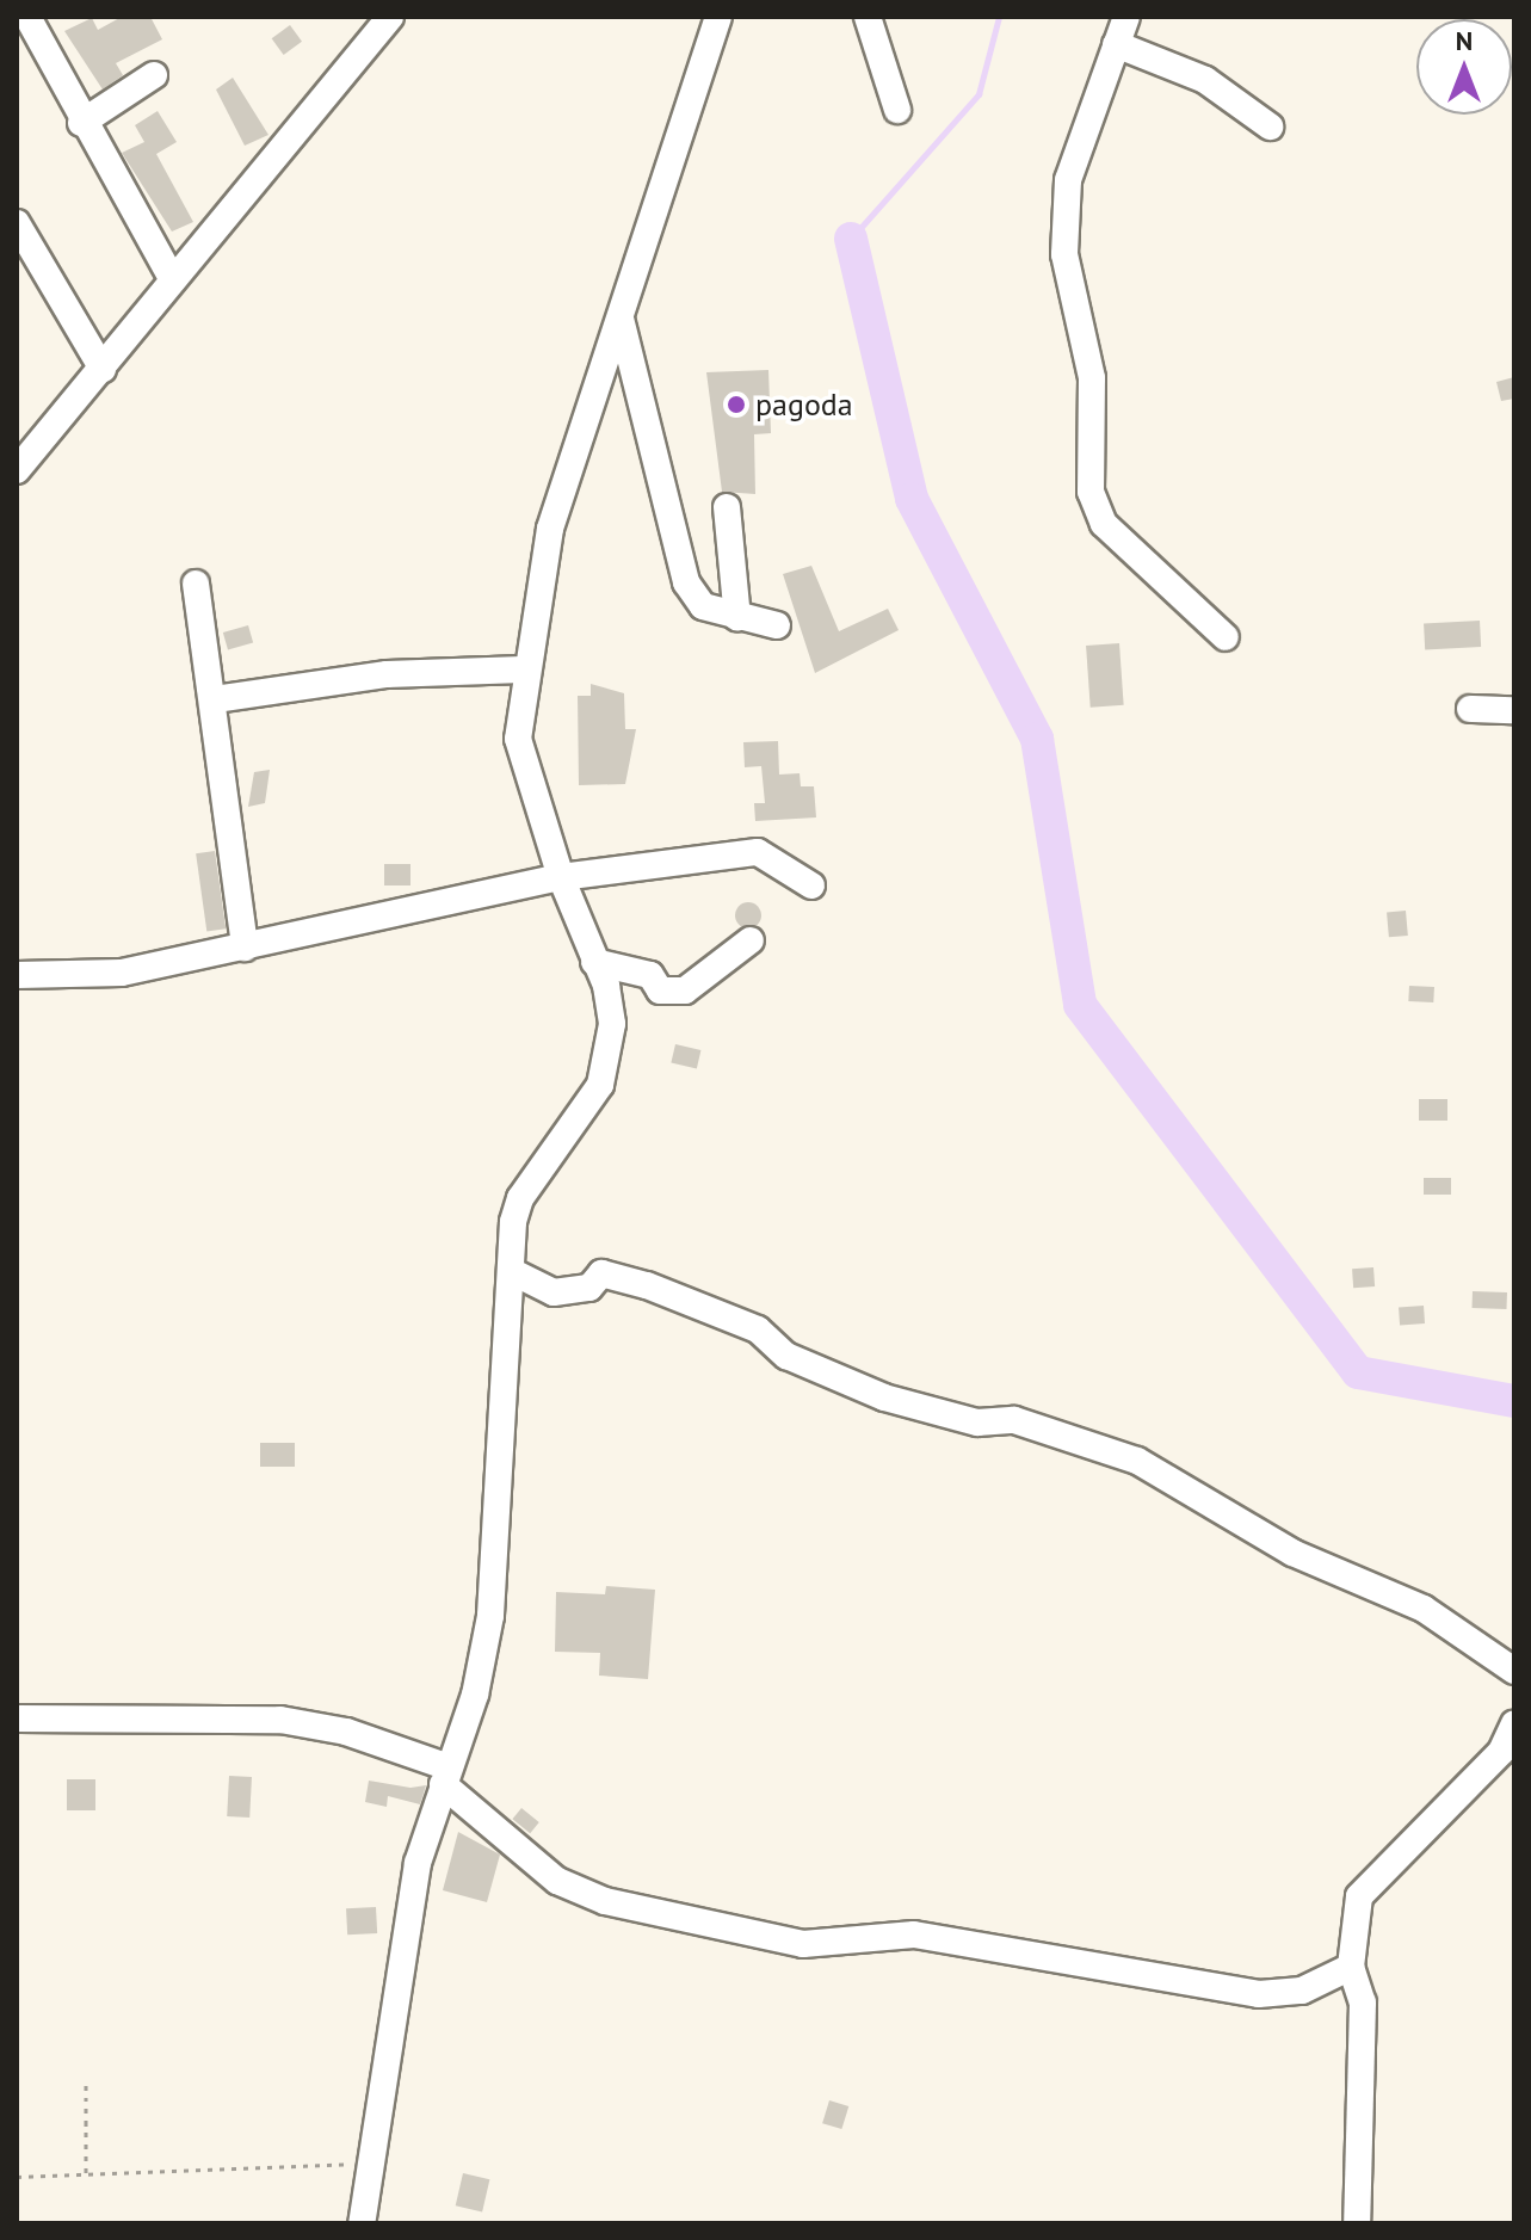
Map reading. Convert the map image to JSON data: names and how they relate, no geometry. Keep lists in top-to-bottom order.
{
  "places": ["pagoda"],
  "north": "top"
}
